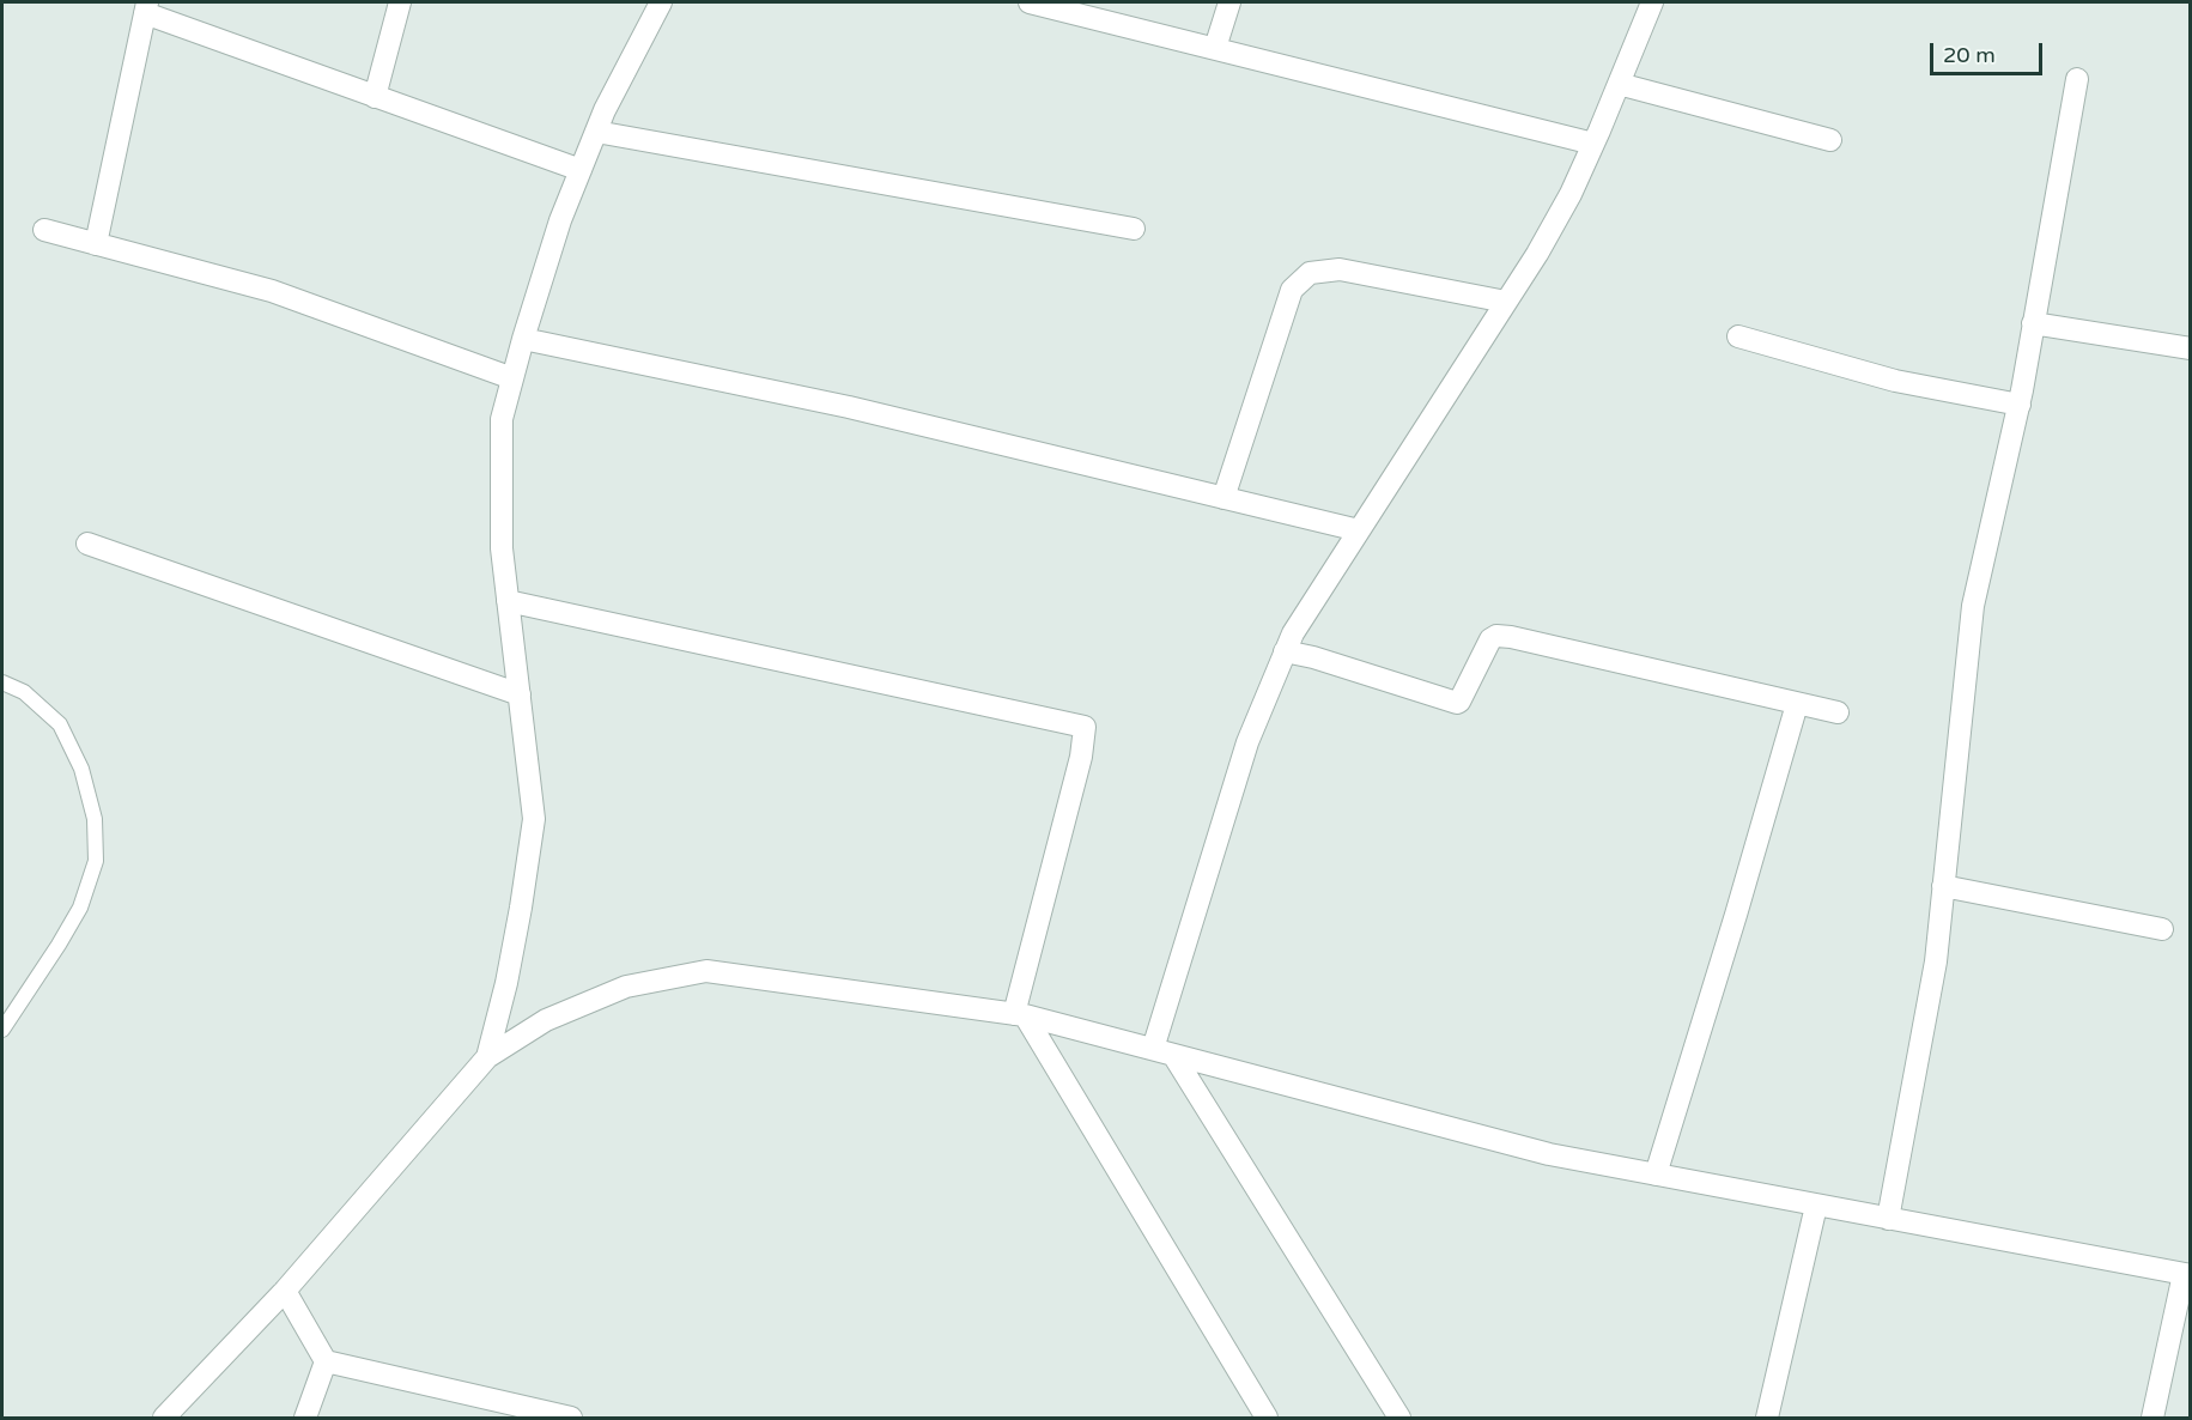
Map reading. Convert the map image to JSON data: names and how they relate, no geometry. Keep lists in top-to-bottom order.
{
  "scale_bar": "20 m"
}
